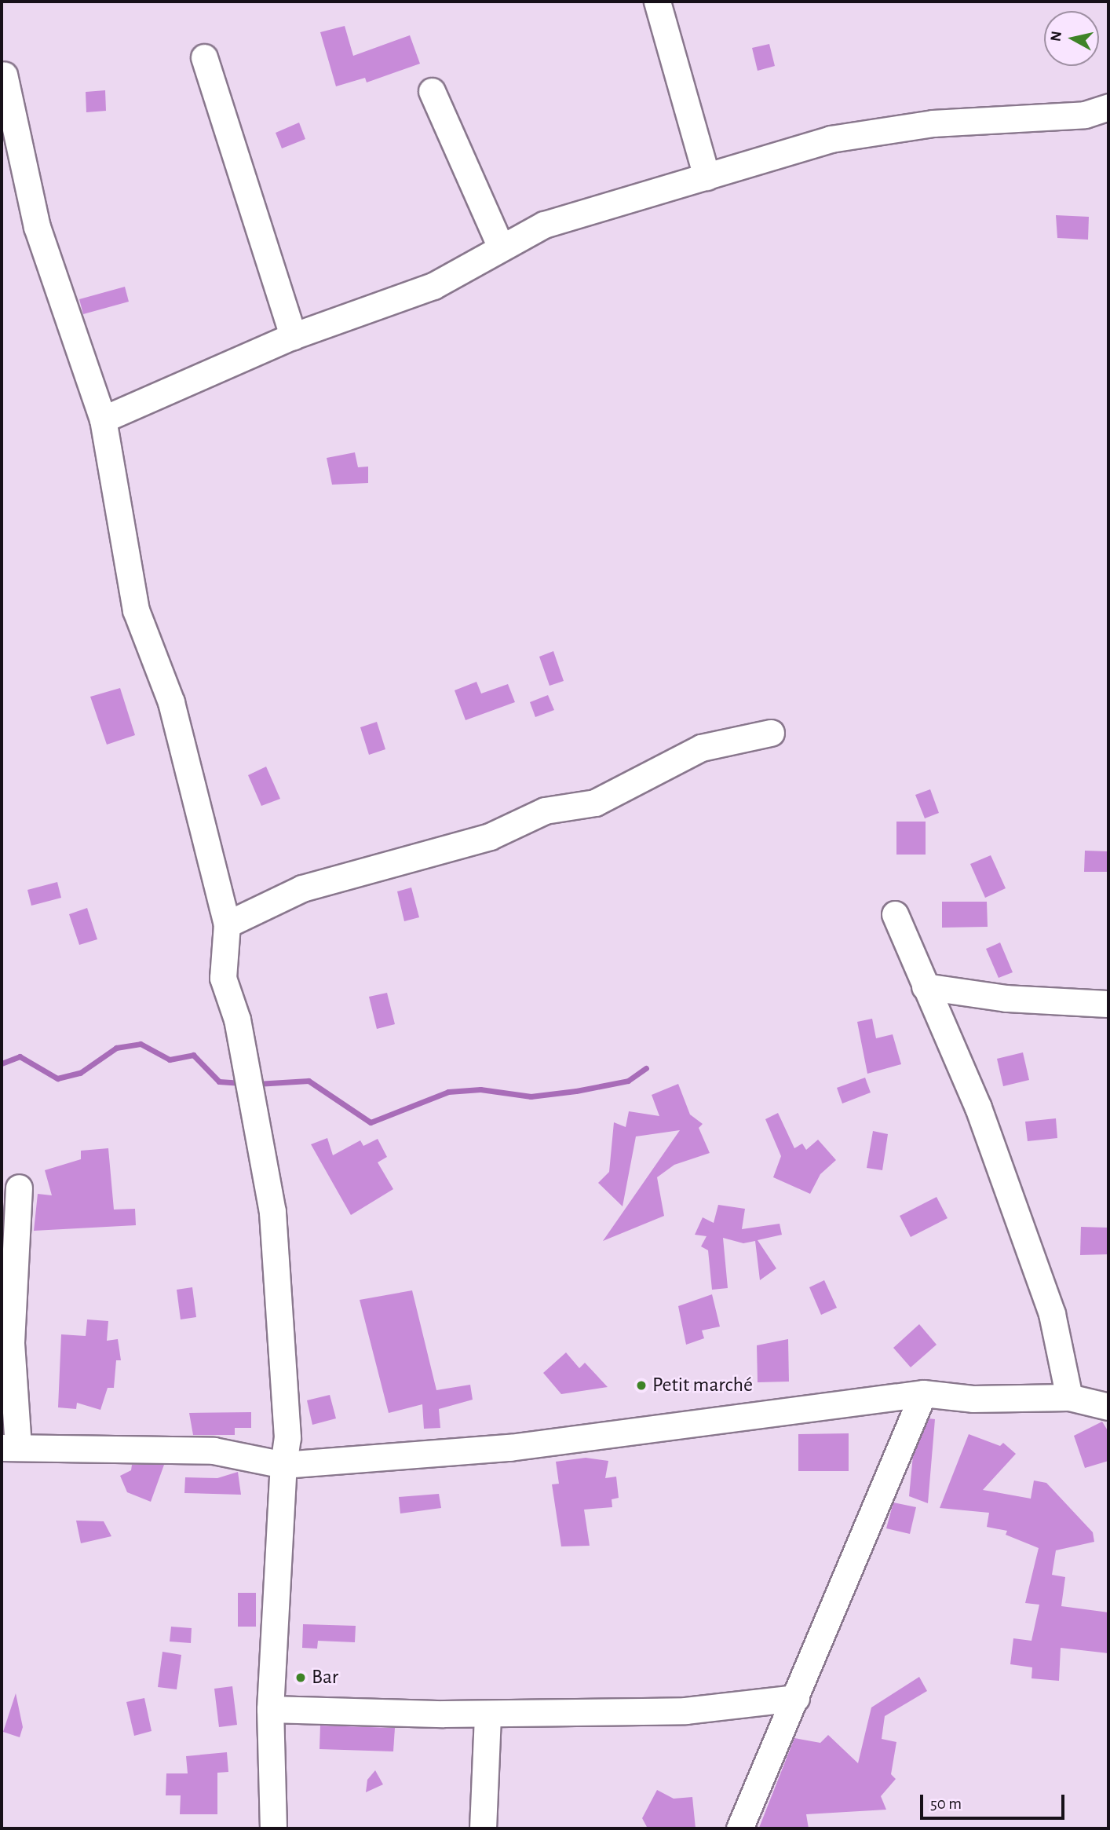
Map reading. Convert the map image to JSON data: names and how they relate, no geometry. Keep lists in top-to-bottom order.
{
  "places": ["Petit marché", "Bar"],
  "scale_bar": "50 m",
  "north": "left"
}
